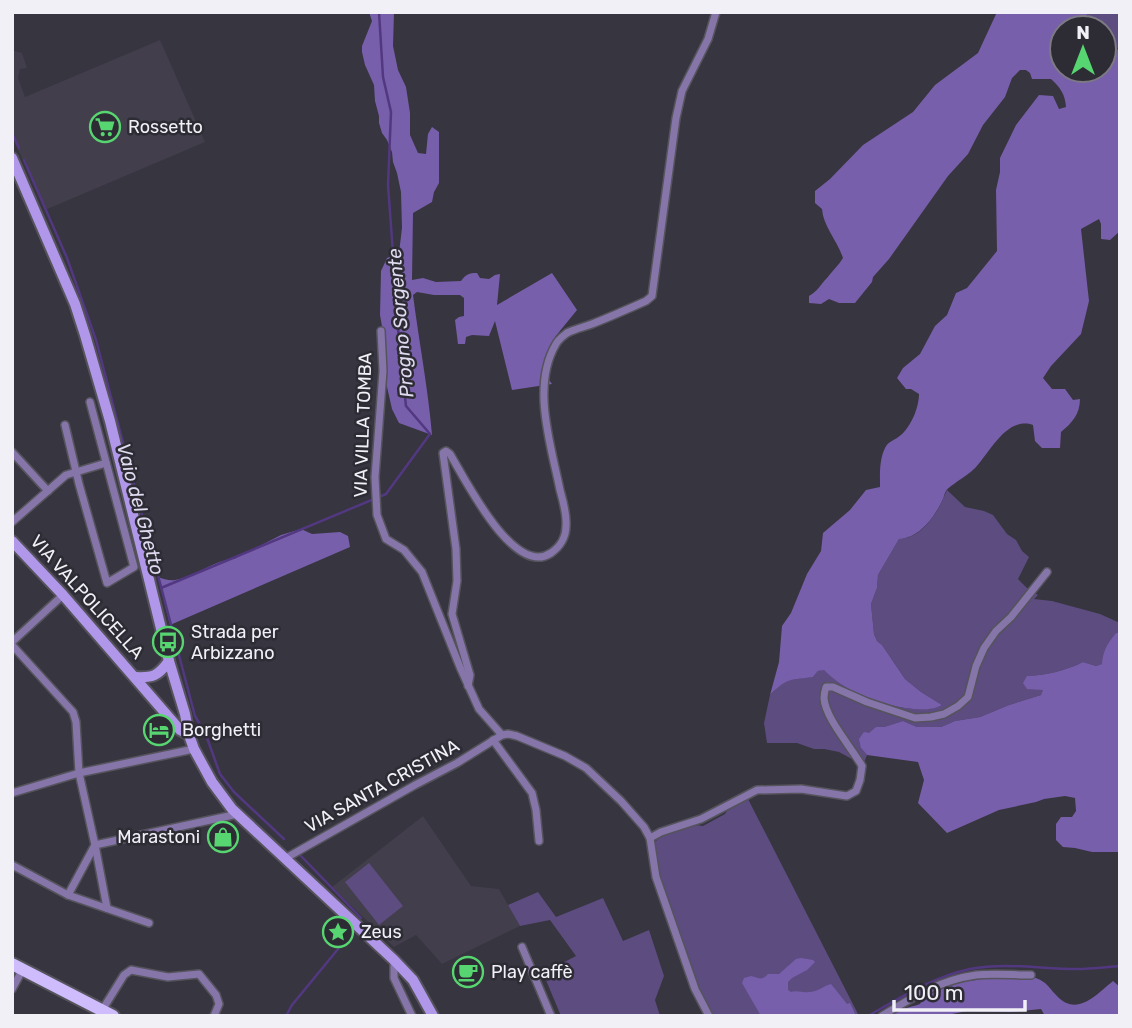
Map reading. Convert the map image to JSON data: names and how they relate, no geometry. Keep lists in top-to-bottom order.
{
  "streets": {
    "main road": ["VIA VALPOLICELLA"],
    "street": ["VIA VILLA TOMBA", "VIA SANTA CRISTINA"]
  },
  "crossings": [
    ["VIA VILLA TOMBA", "VIA SANTA CRISTINA"]
  ],
  "water": ["Progno Sorgente", "Vaio del Ghetto"],
  "places": {
    "supermarket": ["Rossetto"],
    "bus stop": ["Strada per Arbizzano"],
    "hotel": ["Borghetti"],
    "shop": ["Marastoni"],
    "place": ["Zeus"],
    "cafe": ["Play caffè"]
  },
  "scale_bar": "100 m",
  "north": "top"
}
